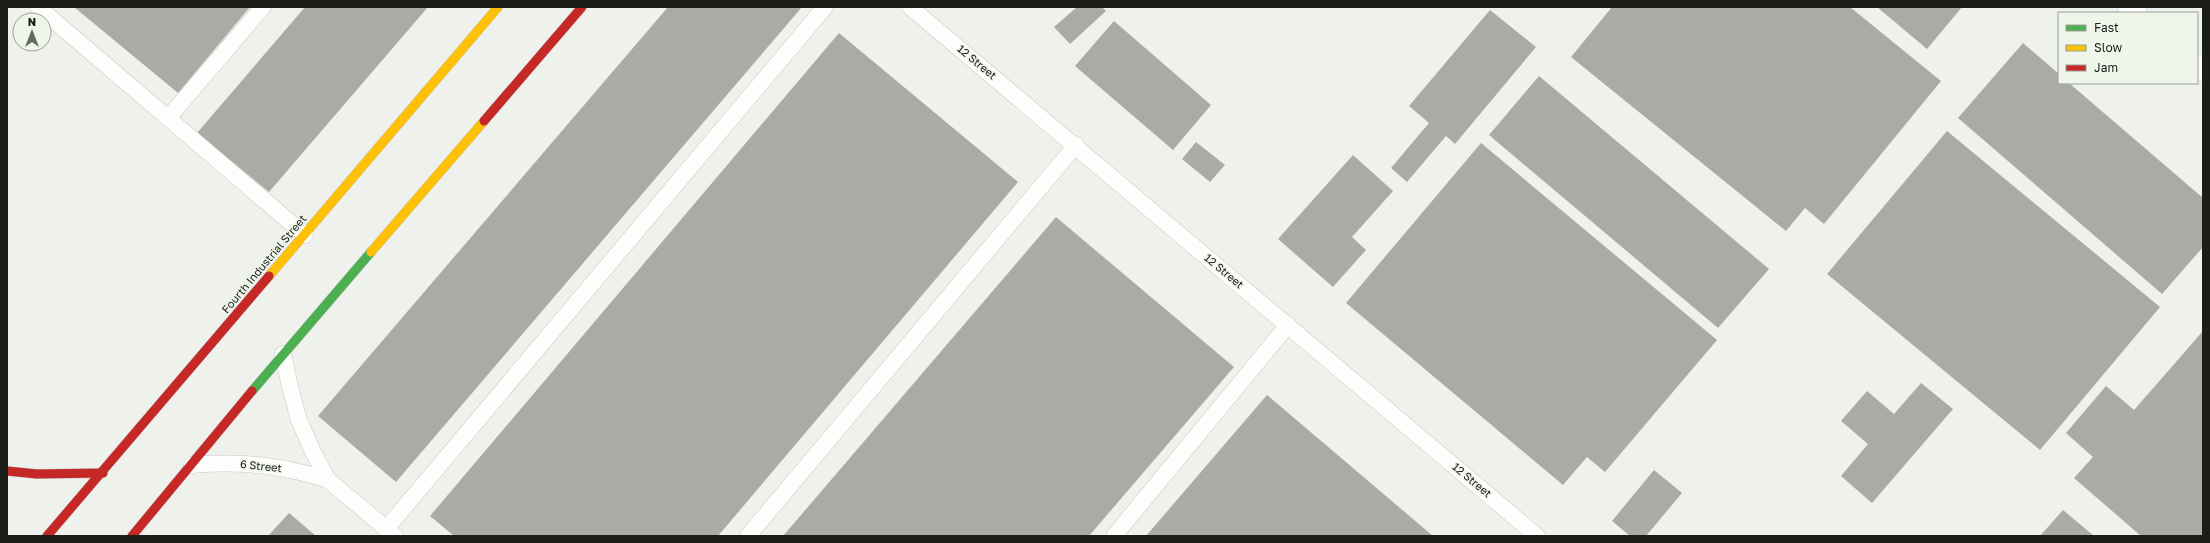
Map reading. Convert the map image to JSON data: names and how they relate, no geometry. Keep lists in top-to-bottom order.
{
  "streets": {
    "main road": ["Fourth Industrial Street"],
    "lane": ["12 Street", "6 Street"]
  },
  "legend": ["Fast", "Slow", "Jam"],
  "north": "top"
}
